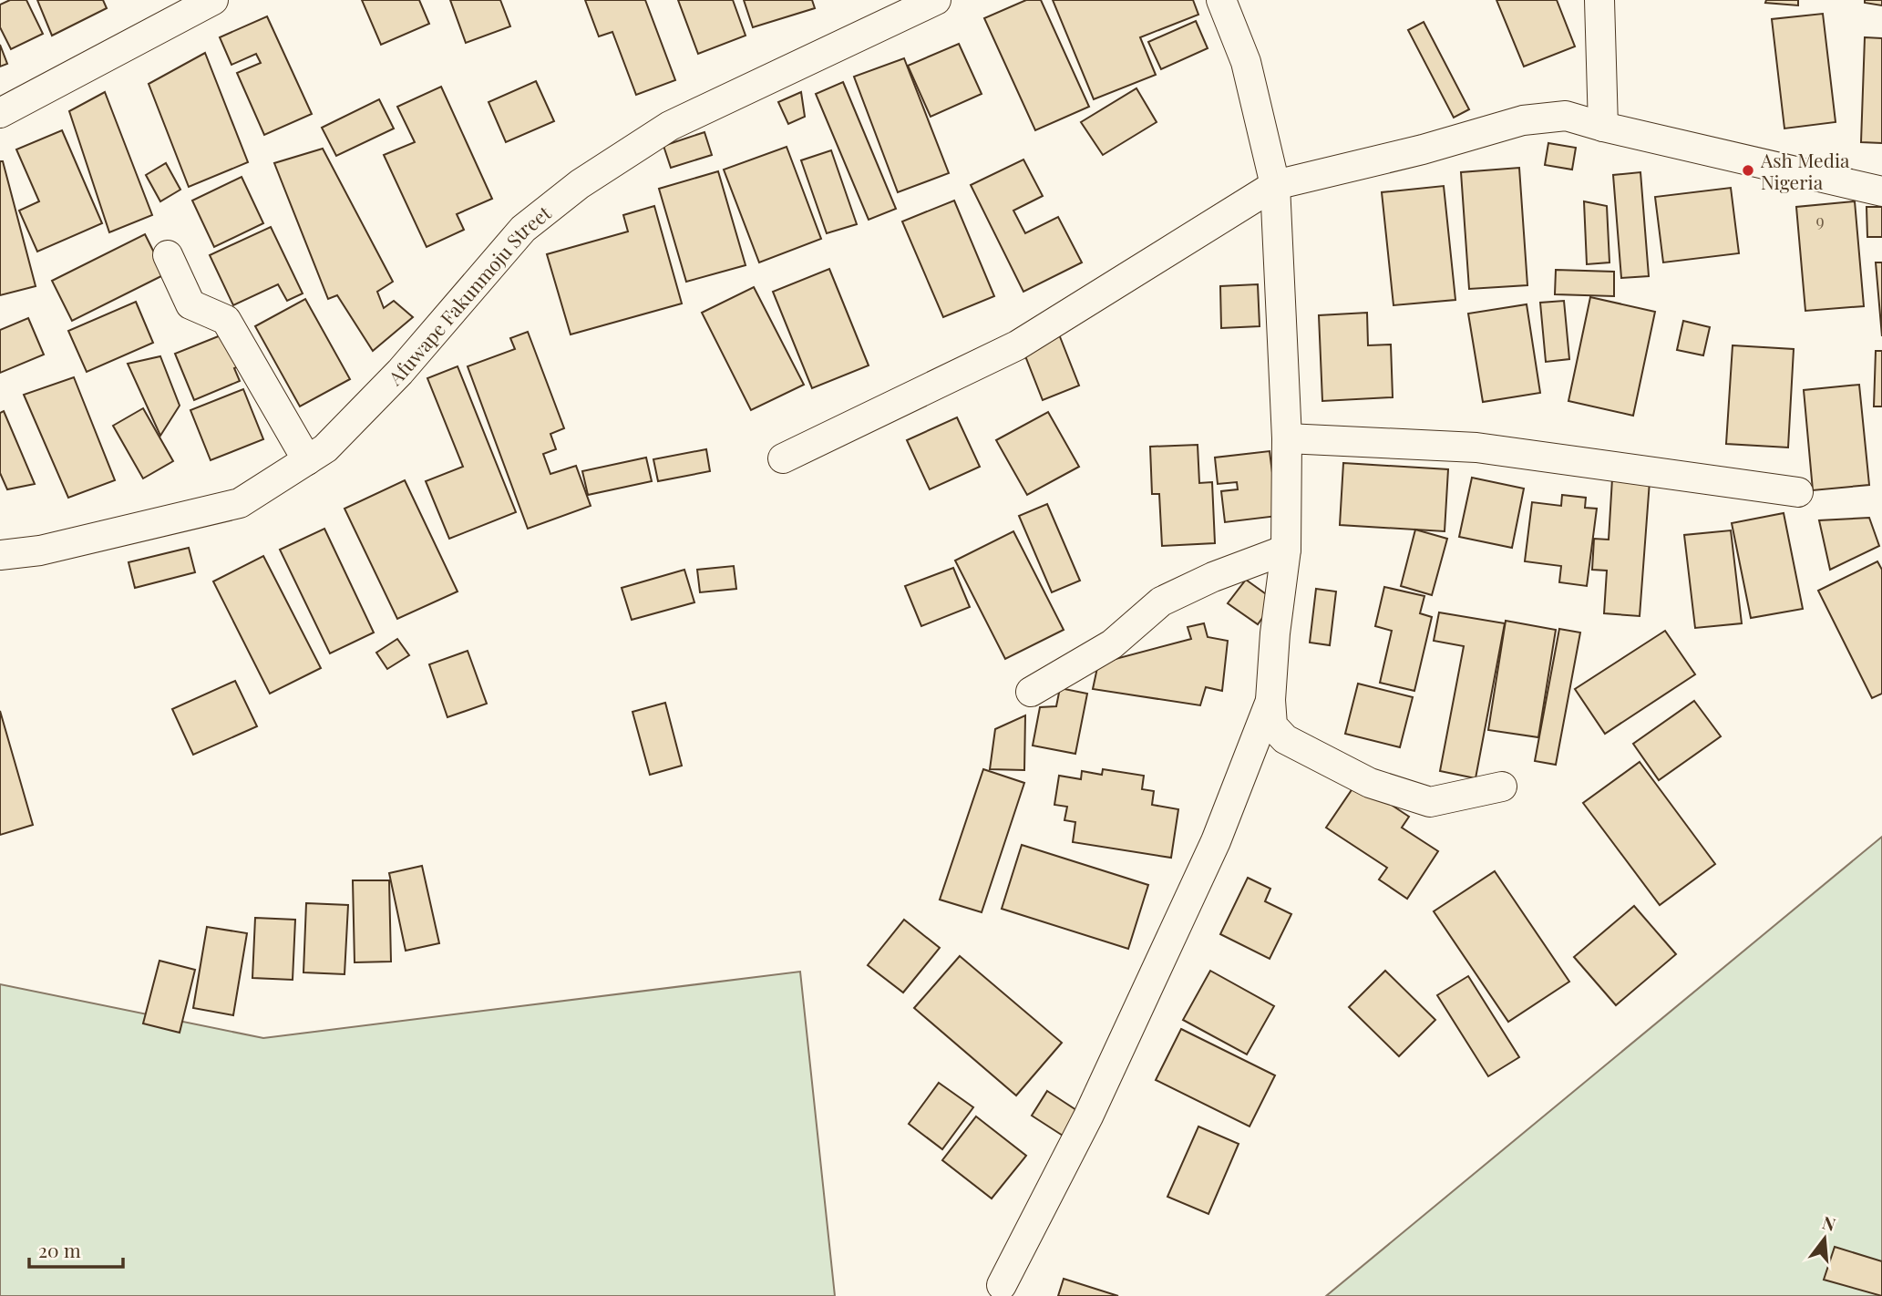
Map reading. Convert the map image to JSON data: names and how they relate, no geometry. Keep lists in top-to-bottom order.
{
  "streets": {
    "street": ["Afuwape Fakunmoju Street"]
  },
  "places": ["Ash Media Nigeria"],
  "house_numbers": ["9"],
  "scale_bar": "20 m",
  "north": "top"
}
